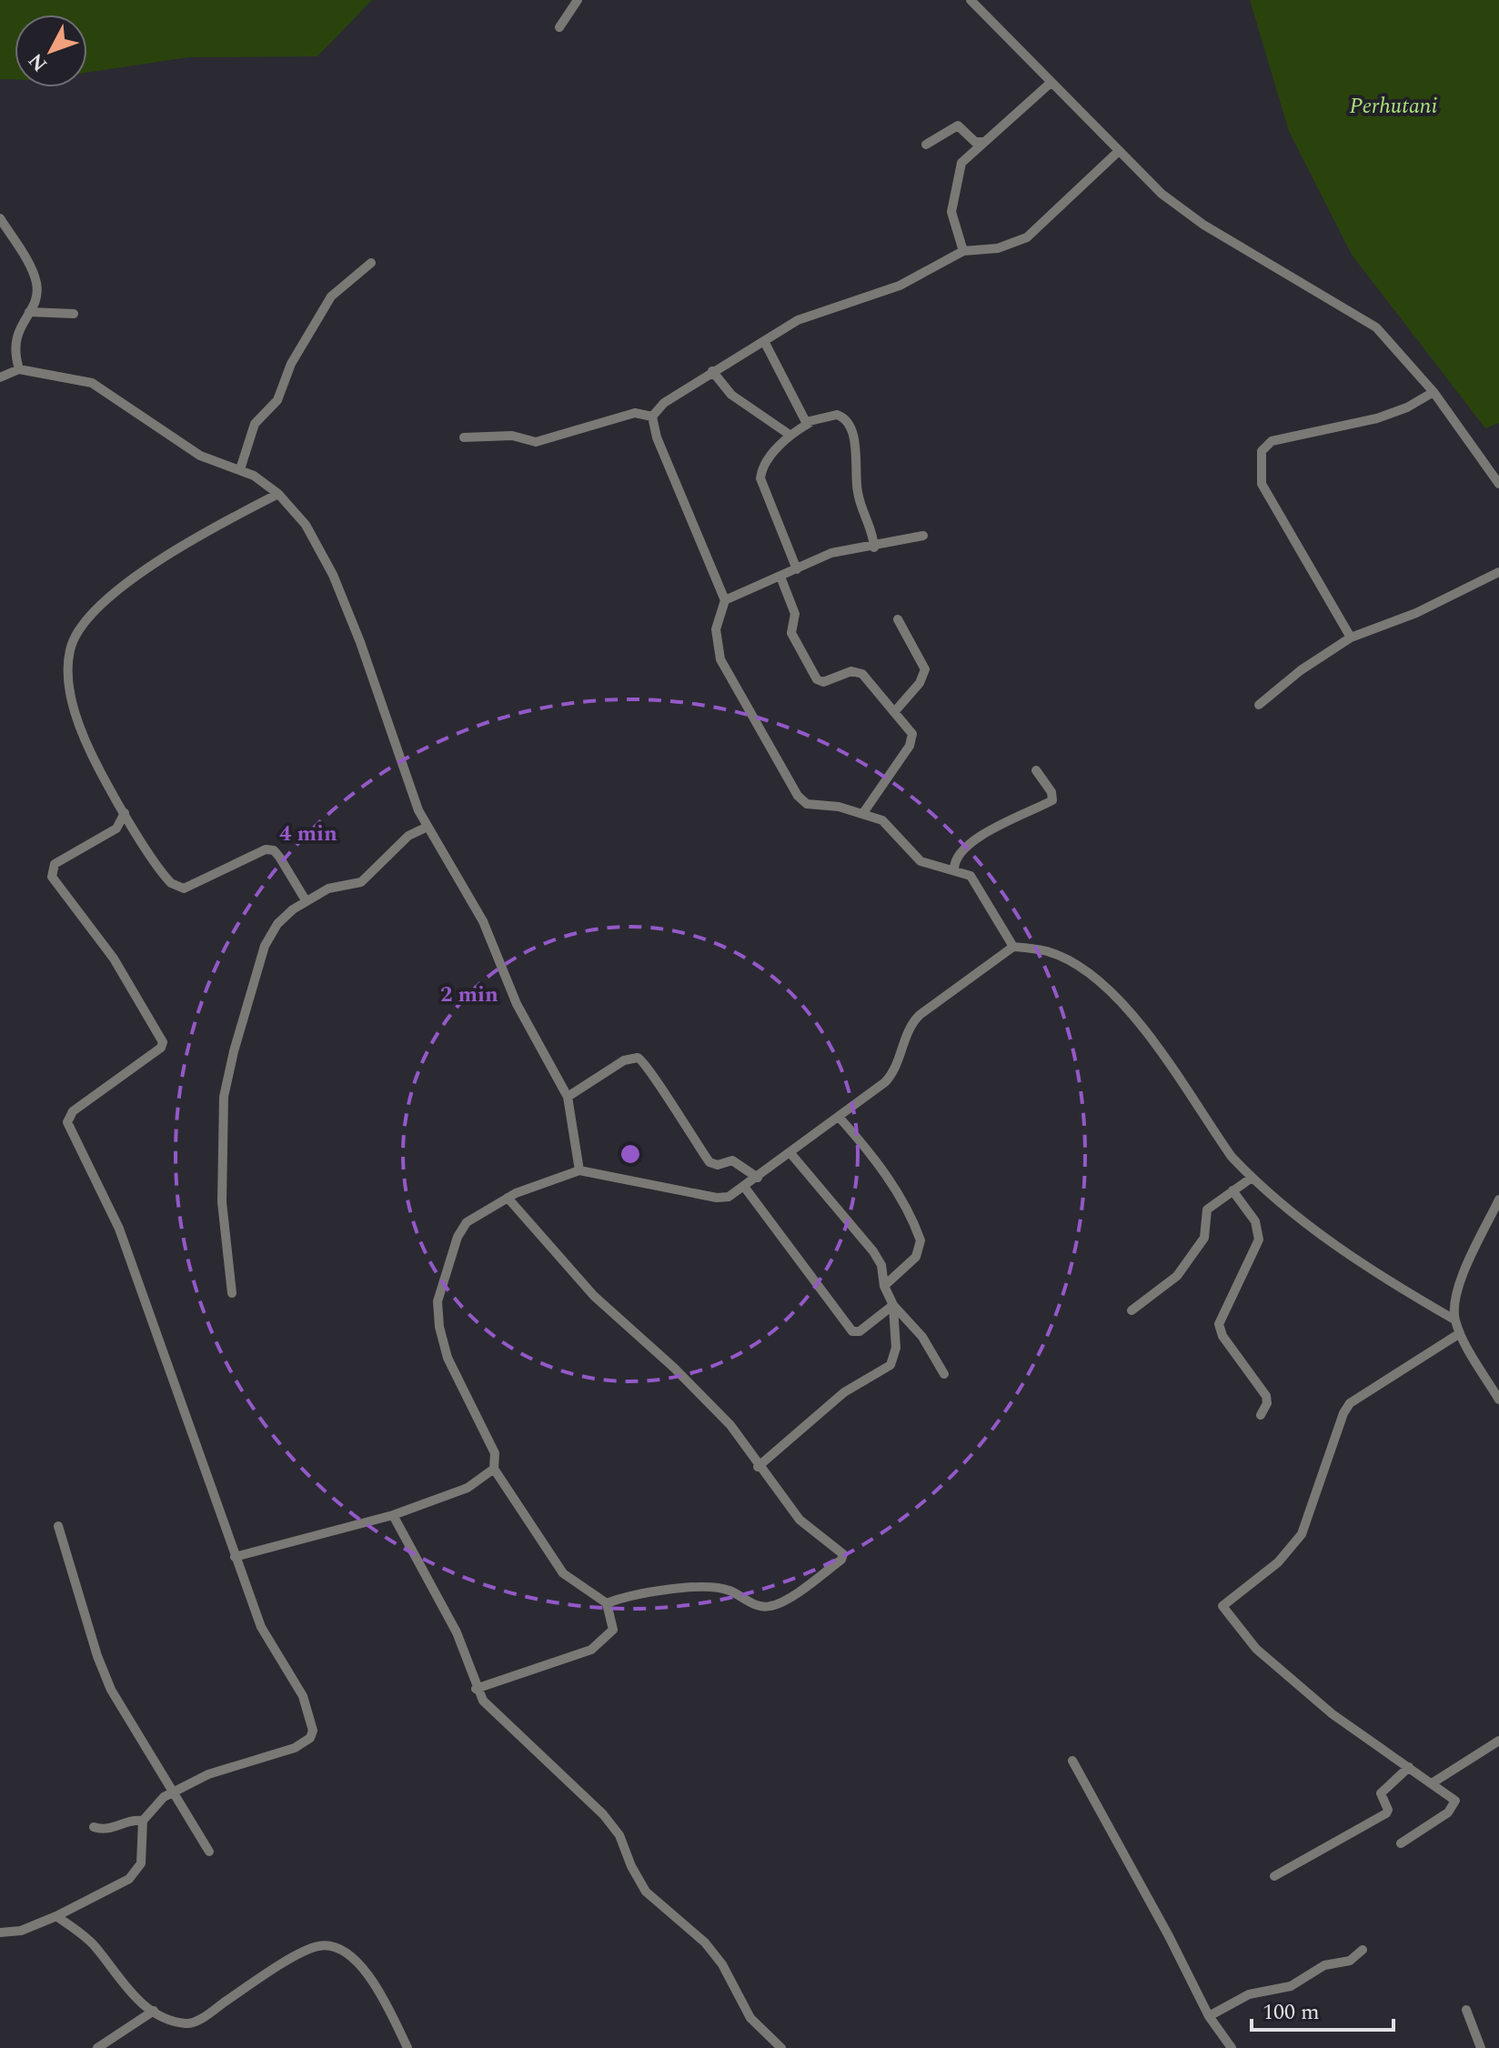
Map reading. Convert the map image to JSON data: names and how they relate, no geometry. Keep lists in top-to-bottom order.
{
  "parks": ["Perhutani"],
  "scale_bar": "100 m",
  "north": "bottom left",
  "rings": ["4 min", "2 min"]
}
